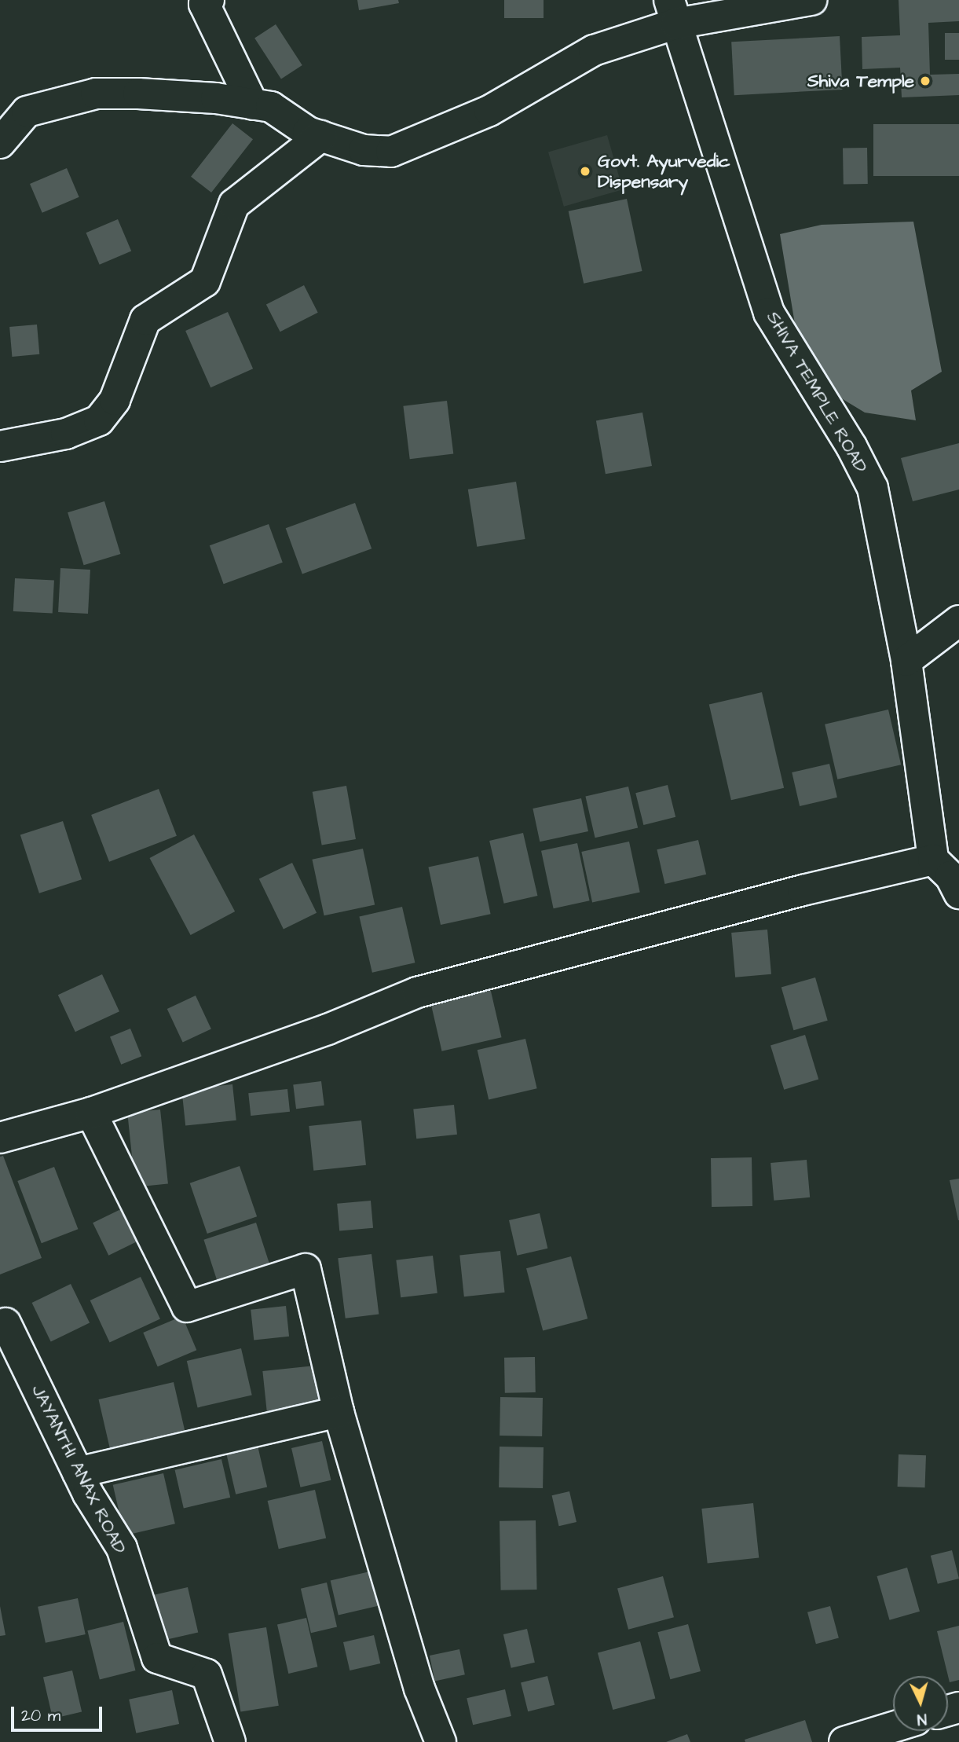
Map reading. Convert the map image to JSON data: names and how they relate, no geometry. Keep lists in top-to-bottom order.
{
  "streets": {
    "street": ["SHIVA TEMPLE ROAD", "JAYANTHI ANAX ROAD"]
  },
  "places": ["Shiva Temple", "Govt. Ayurvedic Dispensary"],
  "scale_bar": "20 m",
  "north": "bottom"
}
